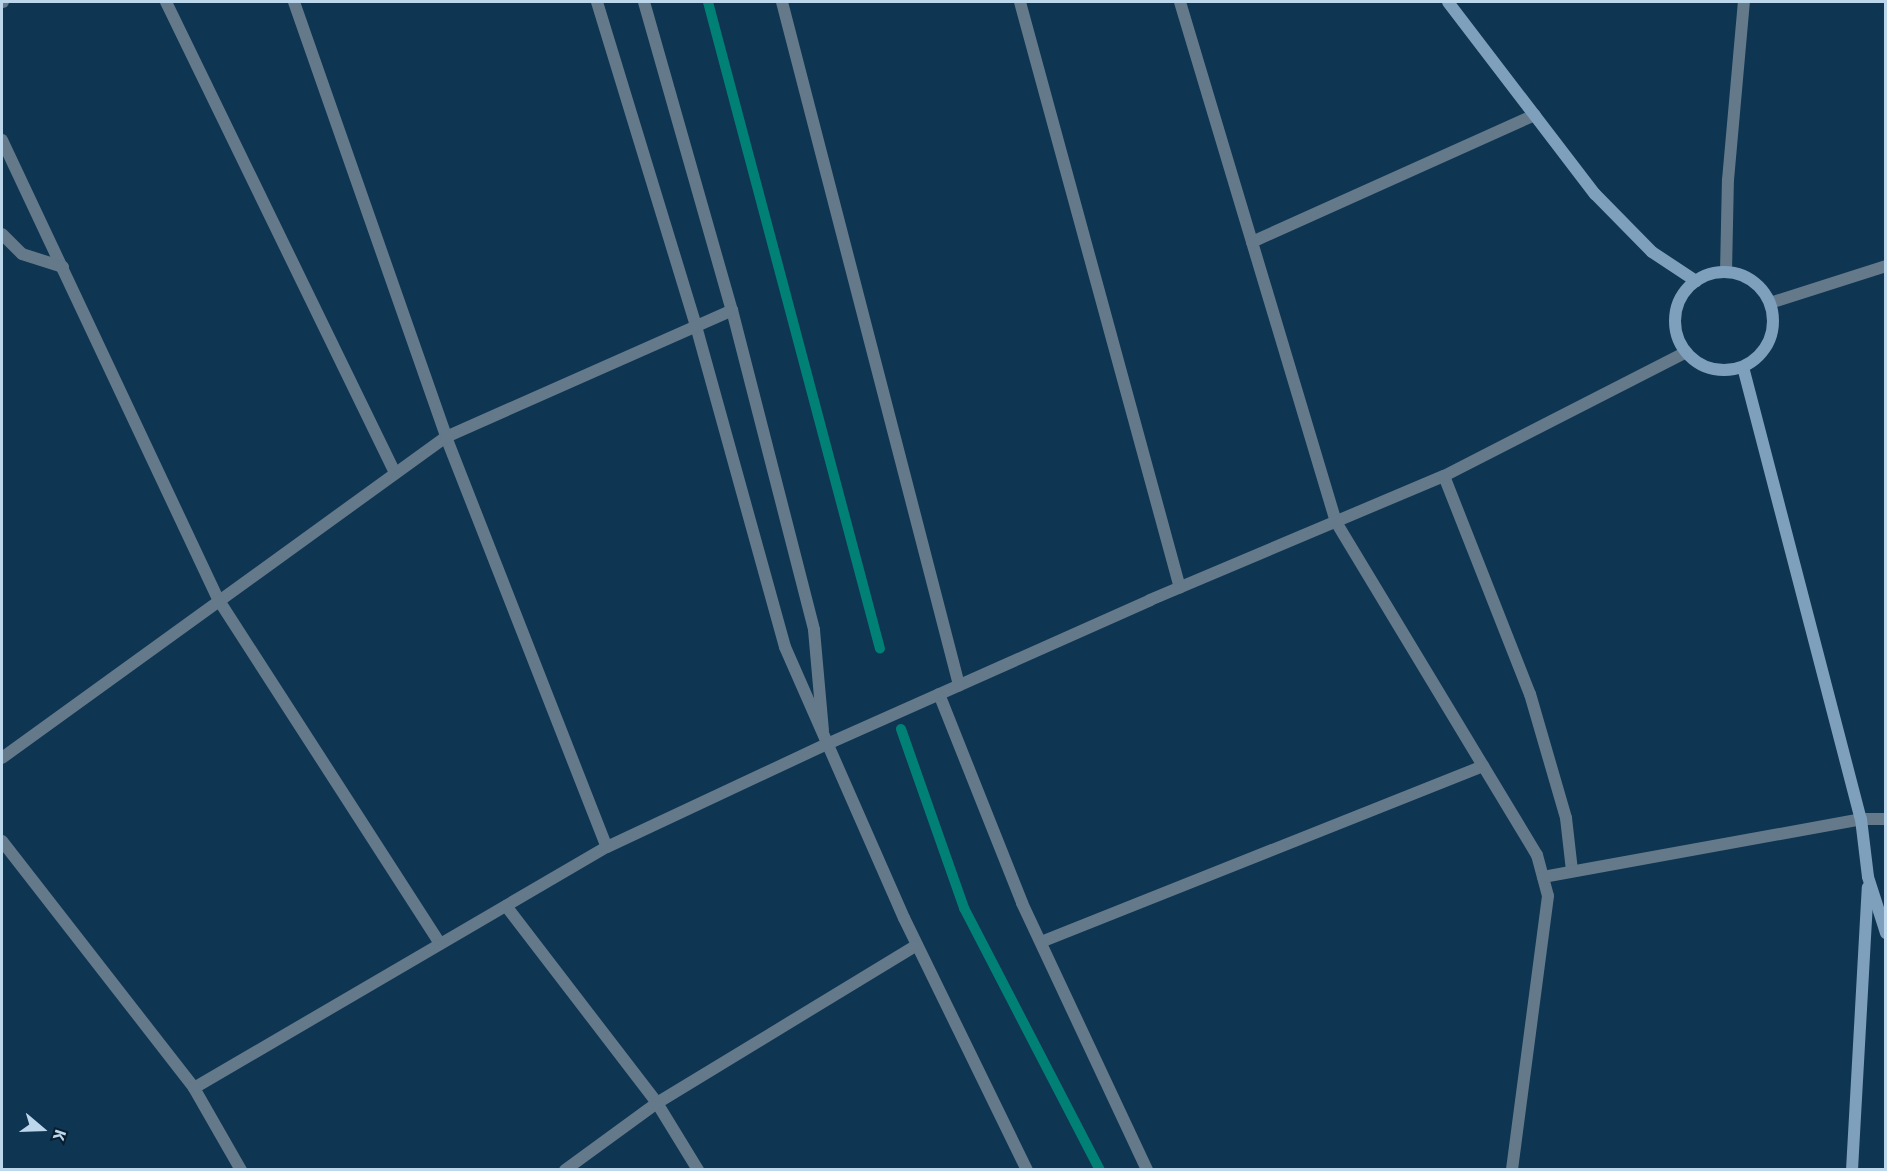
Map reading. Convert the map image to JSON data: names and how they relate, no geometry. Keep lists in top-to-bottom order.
{
  "north": "right"
}
